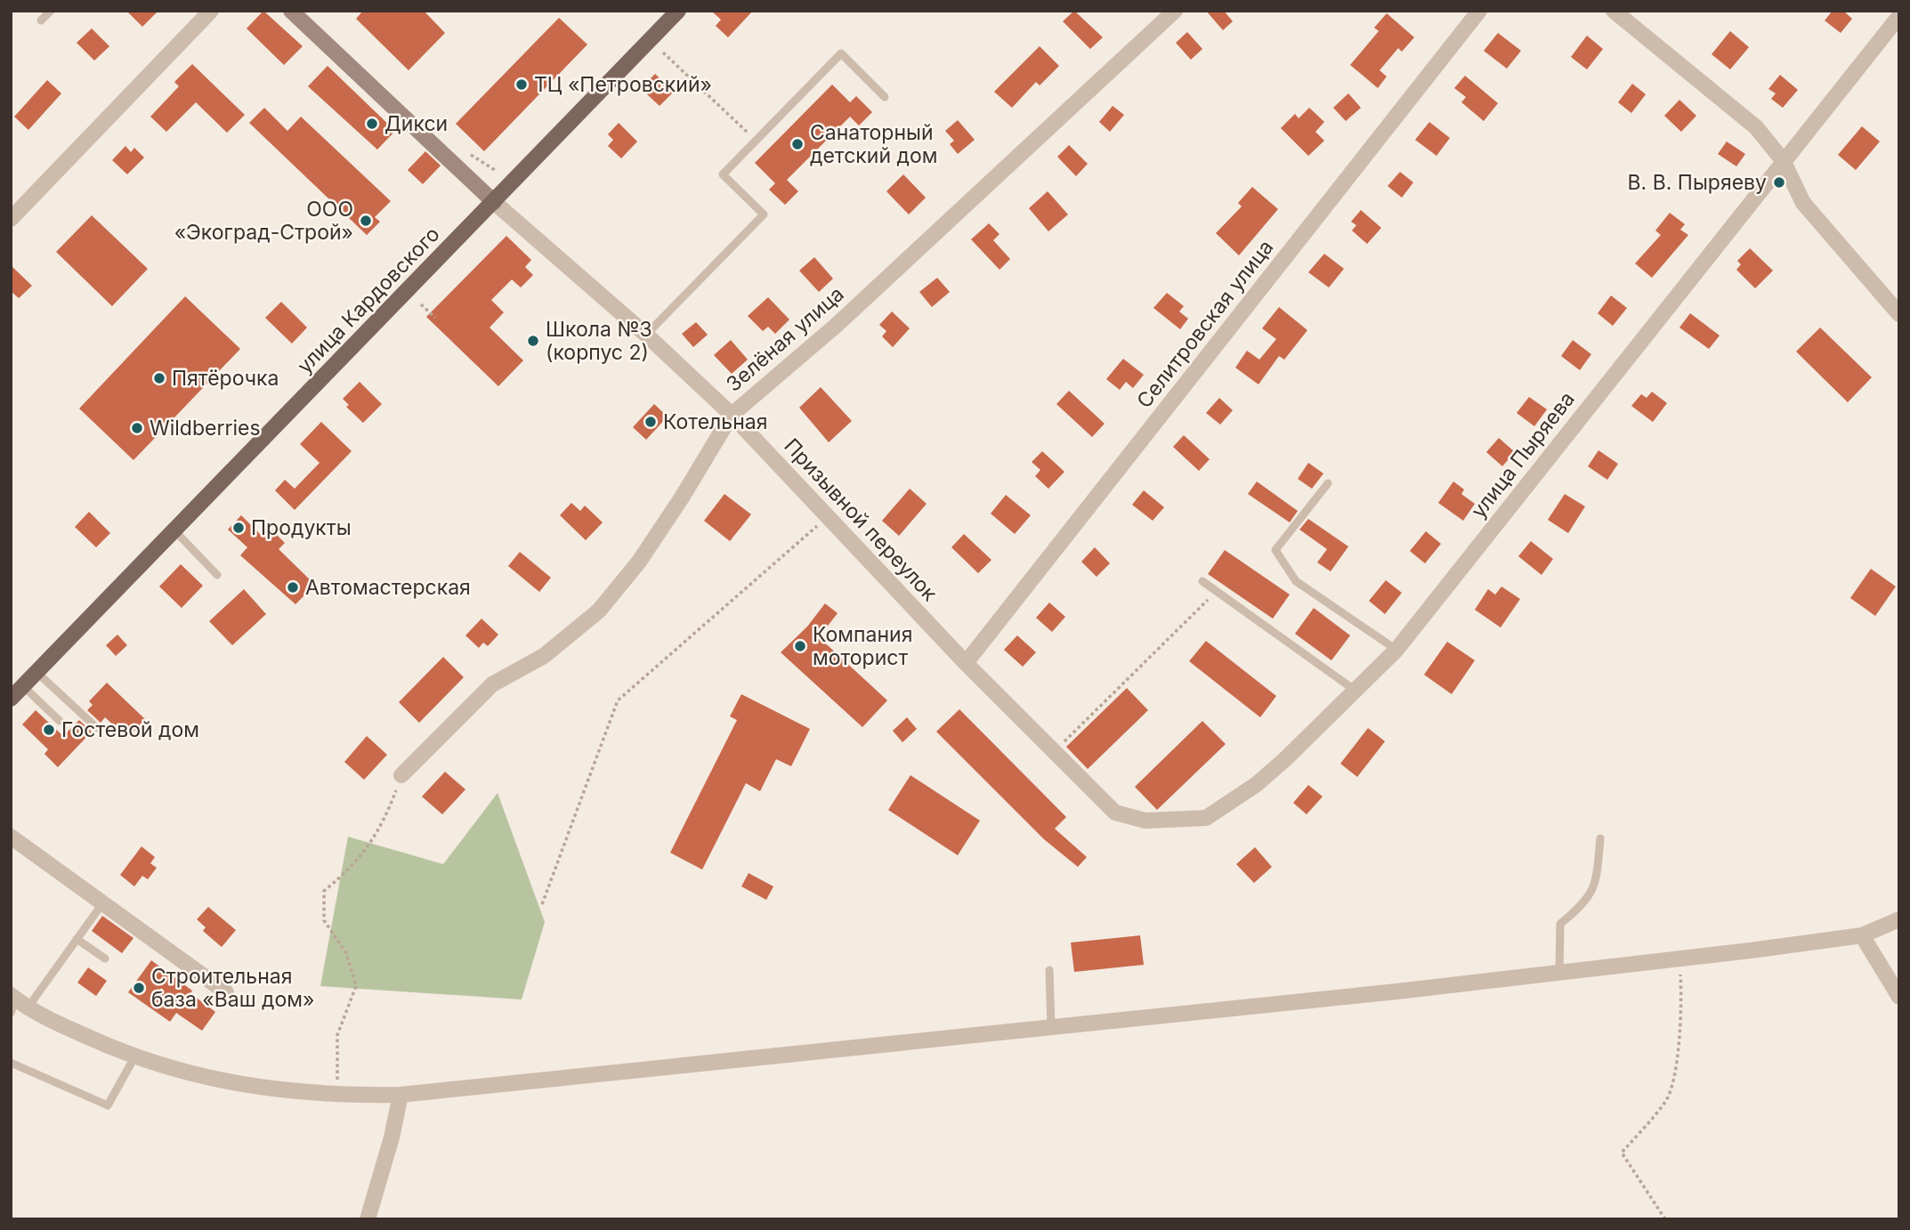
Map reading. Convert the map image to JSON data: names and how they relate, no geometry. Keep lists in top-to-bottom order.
{
  "streets": {
    "main road": ["улица Кардовского"],
    "street": [
      "Селитровская улица",
      "Зелёная улица",
      "улица Пыряева",
      "Призывной переулок"
    ]
  },
  "crossings": [
    ["улица Кардовского", "Призывной переулок"],
    ["Селитровская улица", "Призывной переулок"],
    ["Зелёная улица", "Призывной переулок"],
    ["улица Пыряева", "Призывной переулок"]
  ],
  "places": [
    "ТЦ «Петровский»",
    "Дикси",
    "Санаторный детский дом",
    "В. В. Пыряеву",
    "ООО «Экоград-Строй»",
    "Школа №3 (корпус 2)",
    "Пятёрочка",
    "Котельная",
    "Wildberries",
    "Продукты",
    "Автомастерская",
    "Компания моторист",
    "Гостевой дом",
    "Строительная база «Ваш дом»"
  ]
}
